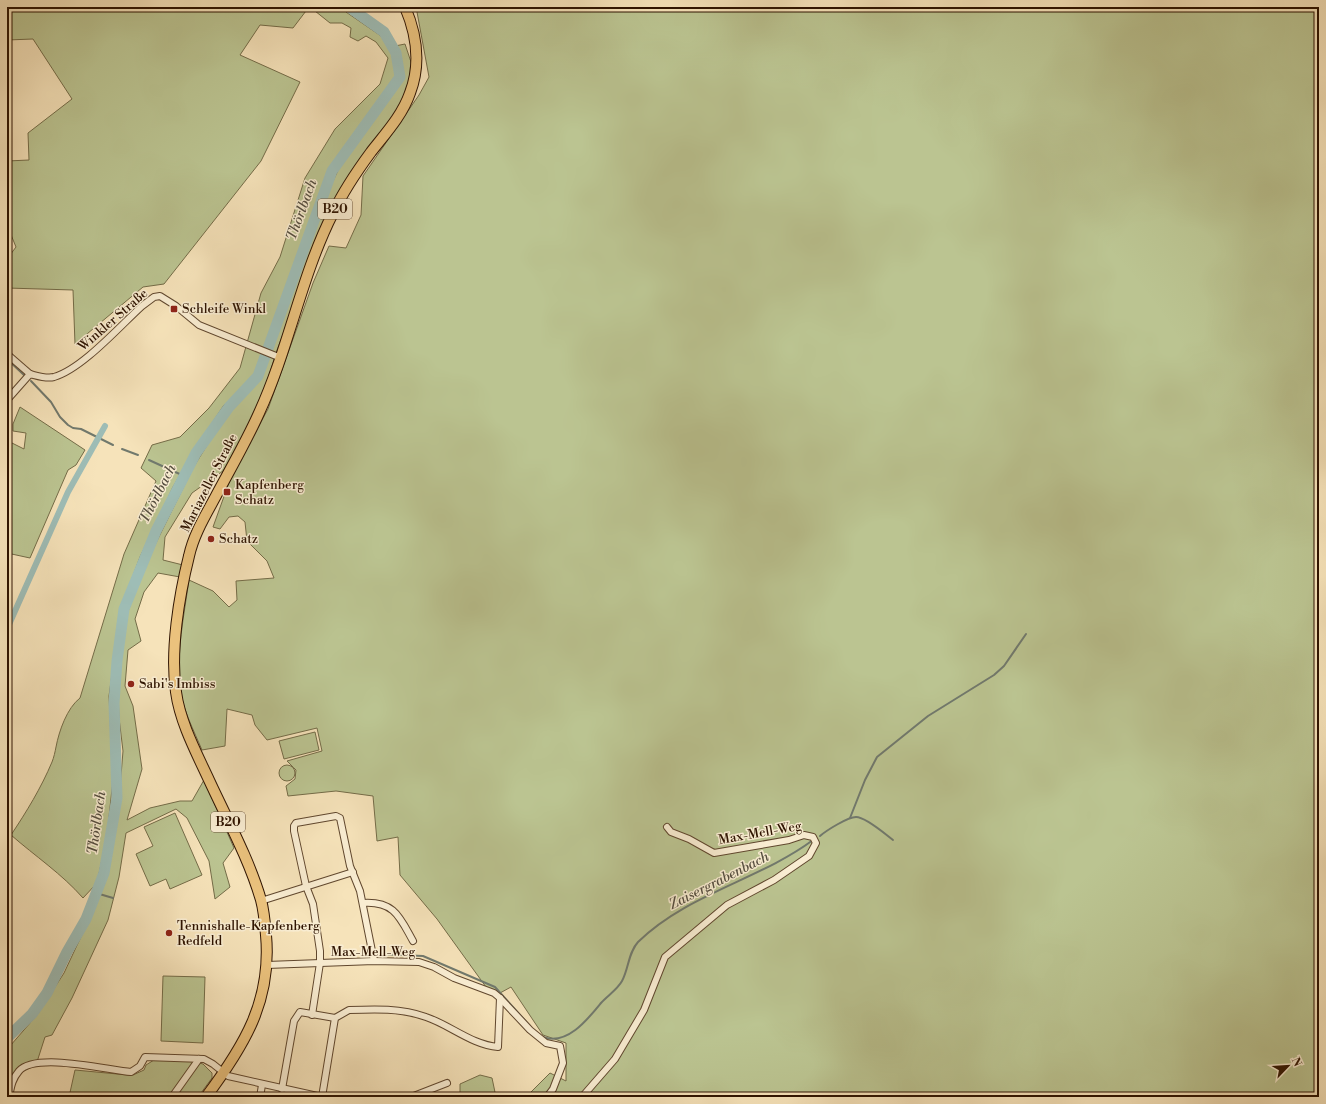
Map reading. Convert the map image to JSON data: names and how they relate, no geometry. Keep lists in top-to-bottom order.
{
  "streets": {
    "main road": ["B20", "Mariazeller Straße"],
    "street": ["Winkler Straße", "Max-Mell-Weg"]
  },
  "crossings": [
    ["Winkler Straße", "Mariazeller Straße"],
    ["Mariazeller Straße", "Max-Mell-Weg"]
  ],
  "water": ["Thörlbach", "Zaisergrabenbach"],
  "places": {
    "transit": ["Schleife Winkl", "Kapfenberg Schatz"],
    "other": ["Schatz", "Sabi's Imbiss", "Tennishalle-Kapfenberg Redfeld"]
  },
  "north": "top right"
}
